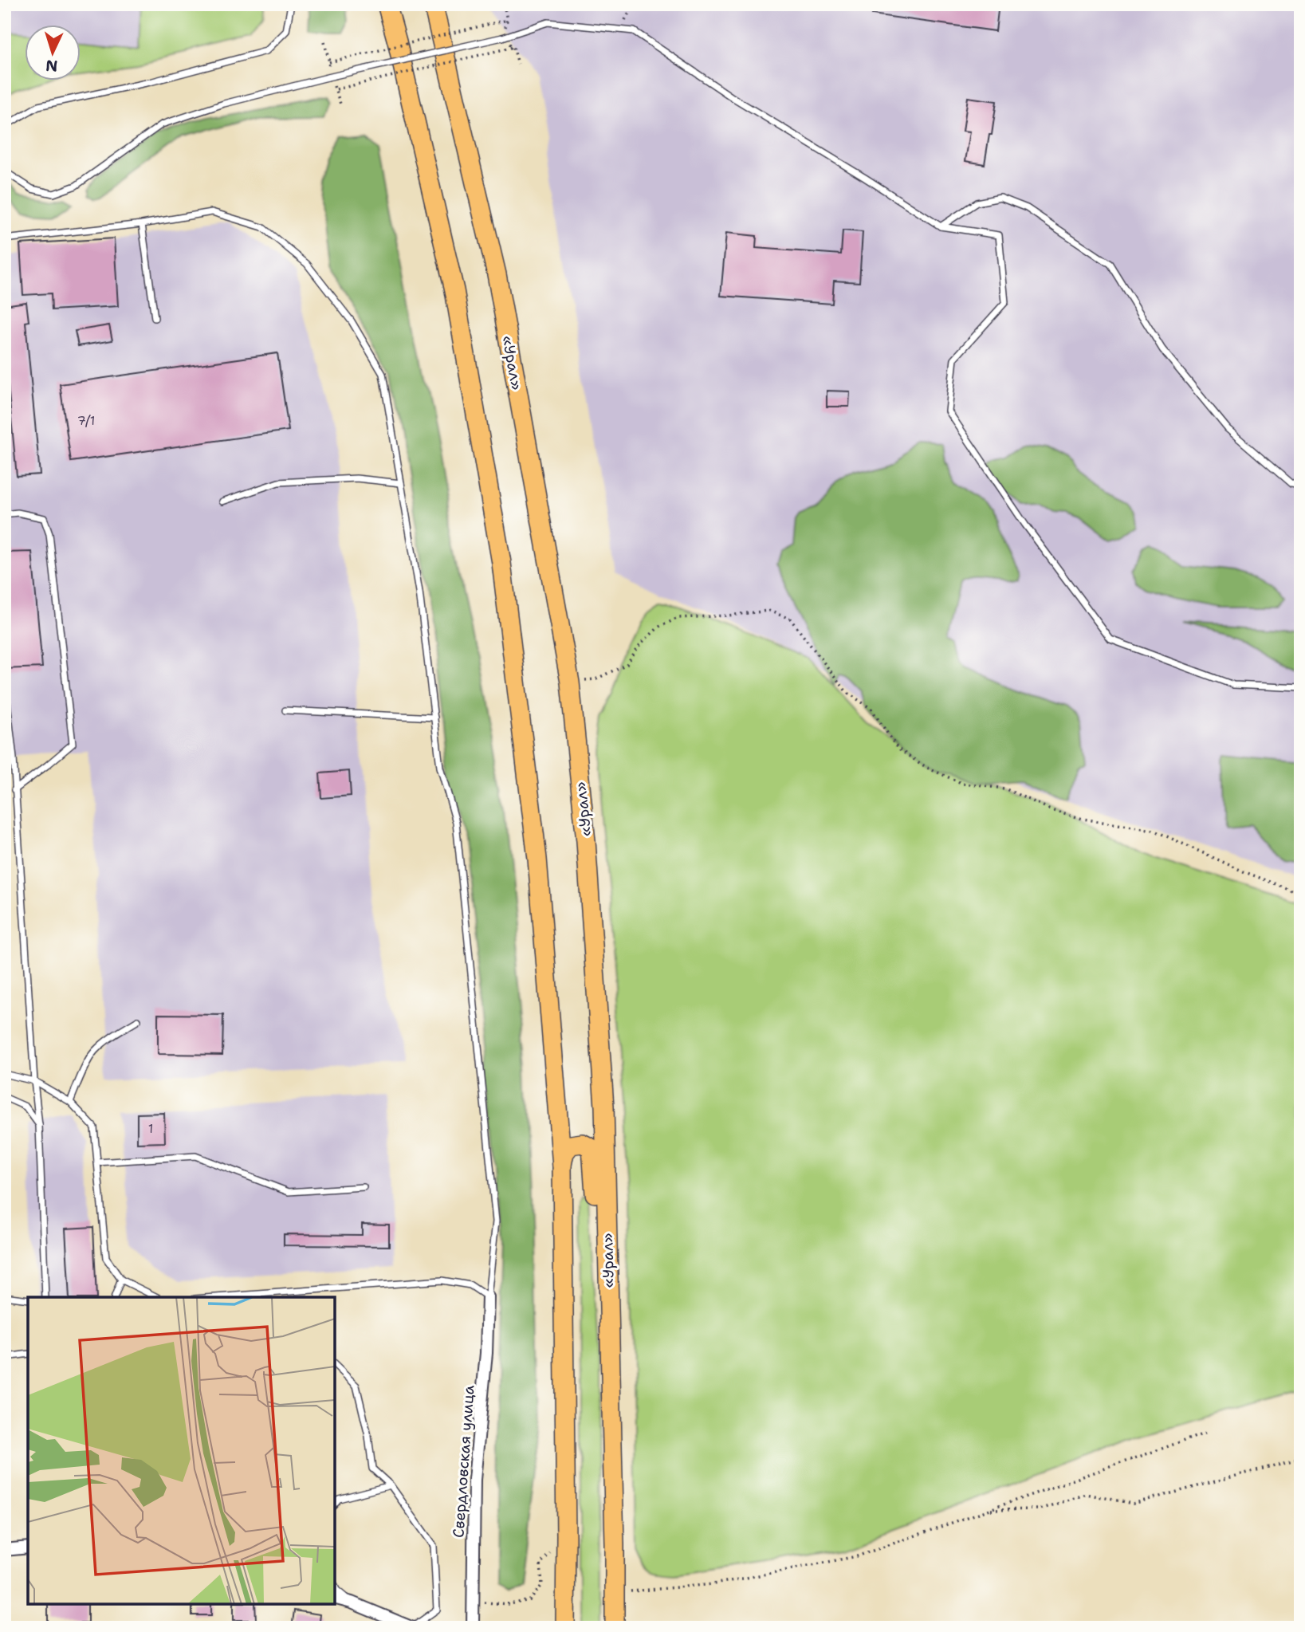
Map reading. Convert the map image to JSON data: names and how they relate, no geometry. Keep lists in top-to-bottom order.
{
  "streets": {
    "main road": ["«Урал»"],
    "street": ["Свердловская улица"]
  },
  "house_numbers": ["7/1", "1"],
  "north": "bottom"
}
